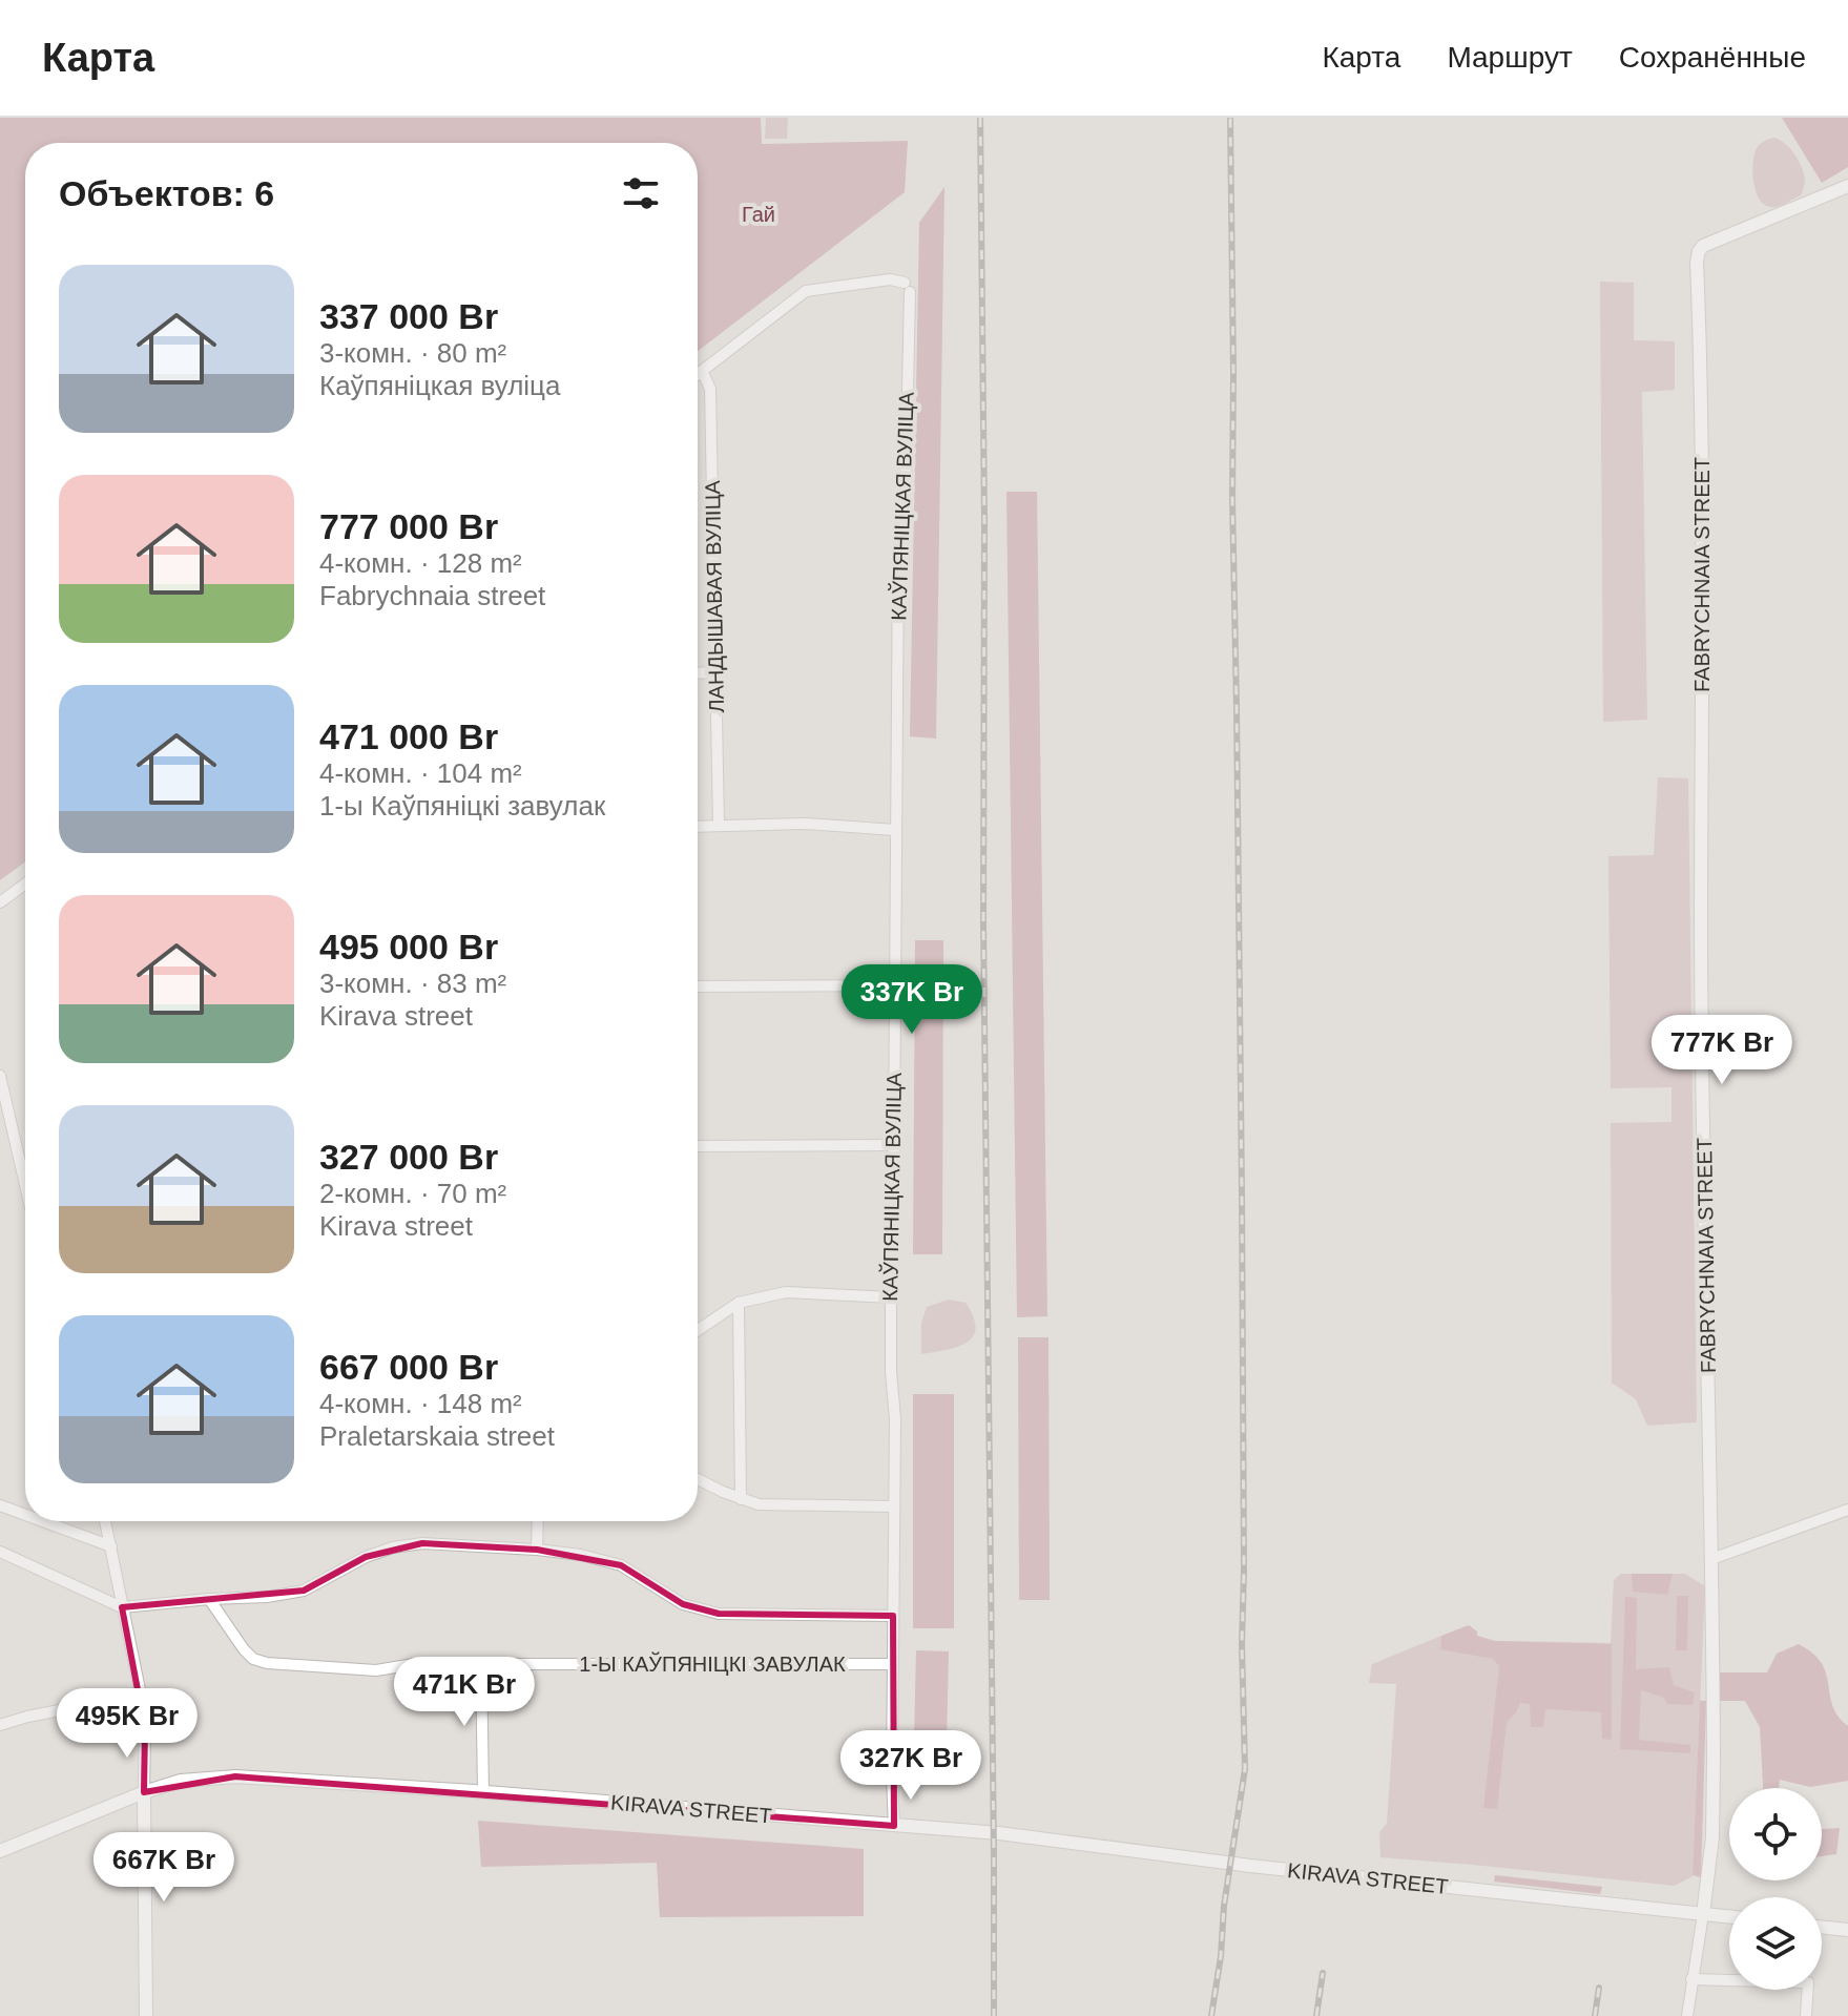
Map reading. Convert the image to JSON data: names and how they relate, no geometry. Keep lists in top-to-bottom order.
{
  "streets": {
    "main road": ["FABRYCHNAIA STREET", "KIRAVA STREET"],
    "street": ["КАЎПЯНІЦКАЯ ВУЛІЦА", "ЛАНДЫШАВАЯ ВУЛІЦА", "1-Ы КАЎПЯНІЦКІ ЗАВУЛАК"]
  },
  "crossings": [
    ["КАЎПЯНІЦКАЯ ВУЛІЦА", "ЛАНДЫШАВАЯ ВУЛІЦА"],
    ["КАЎПЯНІЦКАЯ ВУЛІЦА", "1-Ы КАЎПЯНІЦКІ ЗАВУЛАК"],
    ["КАЎПЯНІЦКАЯ ВУЛІЦА", "KIRAVA STREET"],
    ["FABRYCHNAIA STREET", "KIRAVA STREET"]
  ],
  "parks": ["Гай"],
  "page": {
    "header": "Карта",
    "nav": ["Карта", "Маршрут", "Сохранённые"],
    "heading": "Объектов: 6",
    "list": [
      {
        "name": "337 000 Br",
        "note": "3-комн. · 80 m² · Каўпяніцкая вуліца"
      },
      {
        "name": "777 000 Br",
        "note": "4-комн. · 128 m² · Fabrychnaia street"
      },
      {
        "name": "471 000 Br",
        "note": "4-комн. · 104 m² · 1-ы Каўпяніцкі завулак"
      },
      {
        "name": "495 000 Br",
        "note": "3-комн. · 83 m² · Kirava street"
      },
      {
        "name": "327 000 Br",
        "note": "2-комн. · 70 m² · Kirava street"
      },
      {
        "name": "667 000 Br",
        "note": "4-комн. · 148 m² · Praletarskaia street"
      }
    ],
    "price": [
      "337K Br",
      "777K Br",
      "471K Br",
      "495K Br",
      "327K Br",
      "667K Br"
    ]
  }
}
